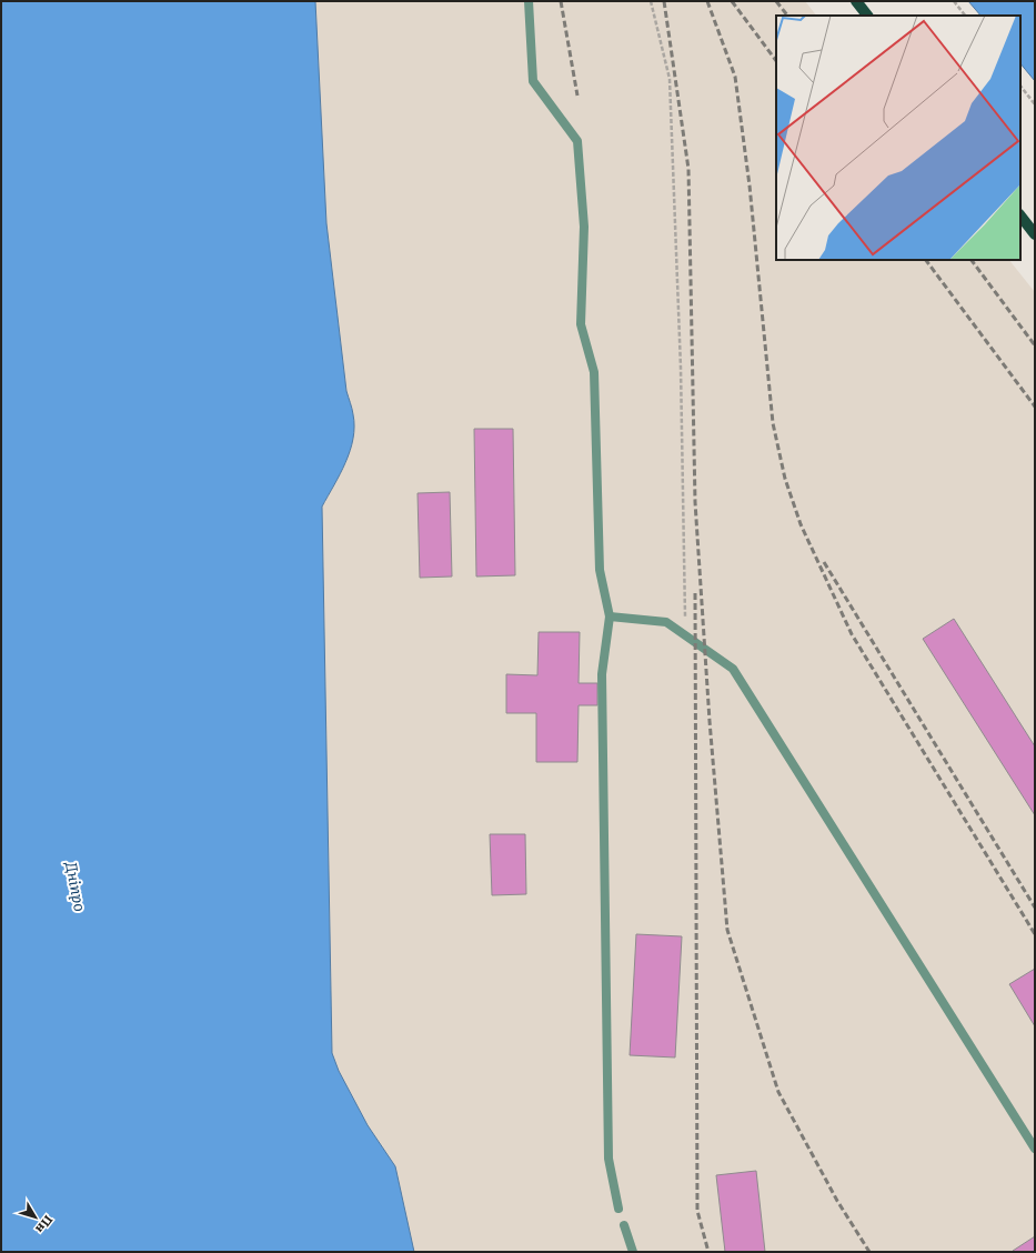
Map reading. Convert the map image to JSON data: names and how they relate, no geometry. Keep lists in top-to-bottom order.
{
  "water": ["Дніпро"],
  "north": "bottom right"
}
